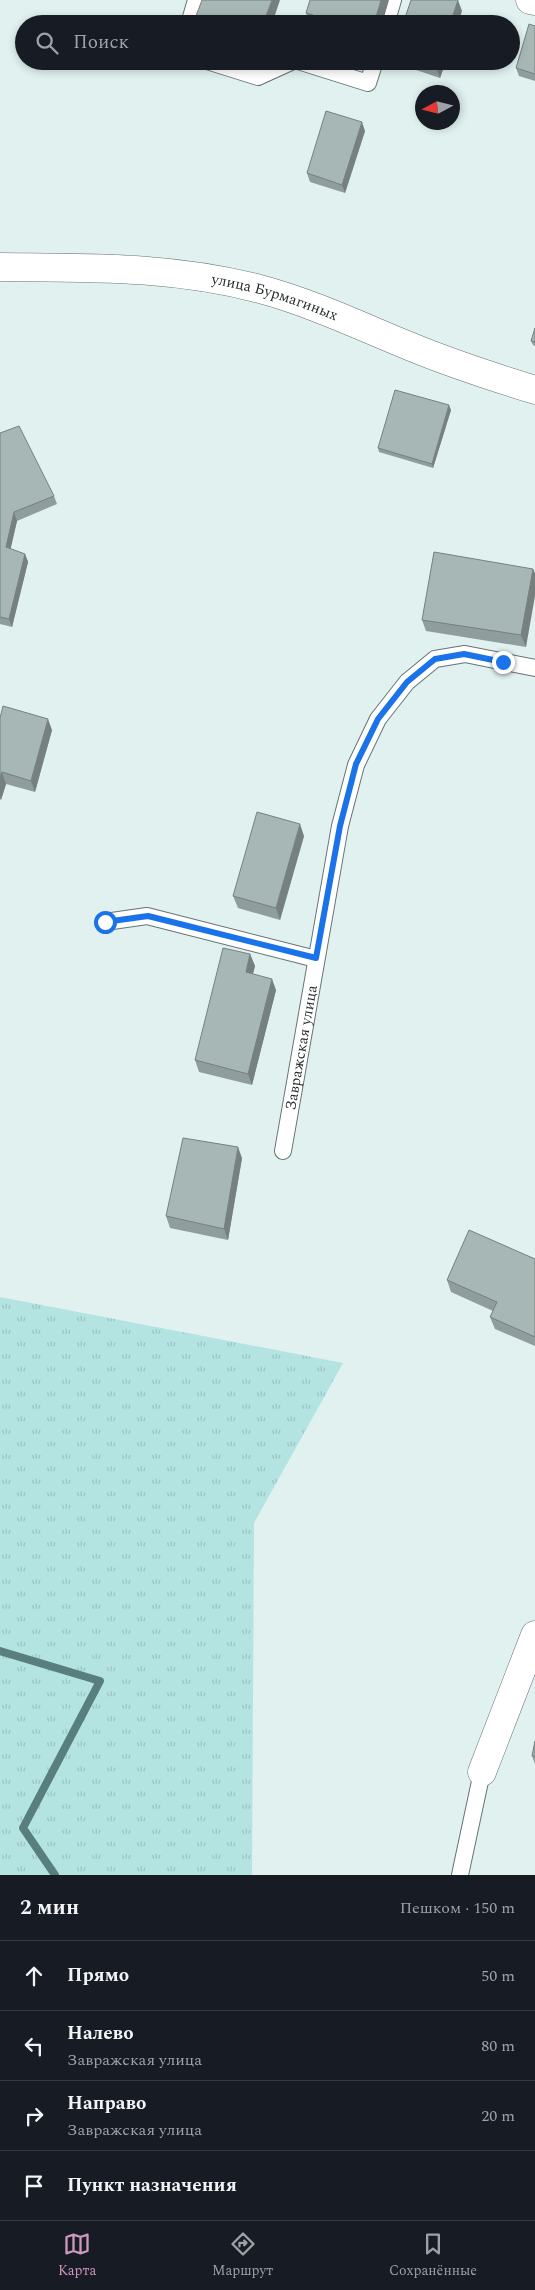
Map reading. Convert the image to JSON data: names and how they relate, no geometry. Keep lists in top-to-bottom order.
{
  "streets": {
    "street": ["улица Бурмагиных"],
    "lane": ["Завражская улица"]
  },
  "north": "left",
  "page": {
    "search": "Поиск",
    "heading": ["2 мин", "Пешком · 150 m"],
    "list": [
      ["Прямо", "50 m"],
      ["Налево", "Завражская улица", "80 m"],
      ["Направо", "Завражская улица", "20 m"],
      "Пункт назначения"
    ],
    "nav": ["Карта", "Маршрут", "Сохранённые"]
  }
}
